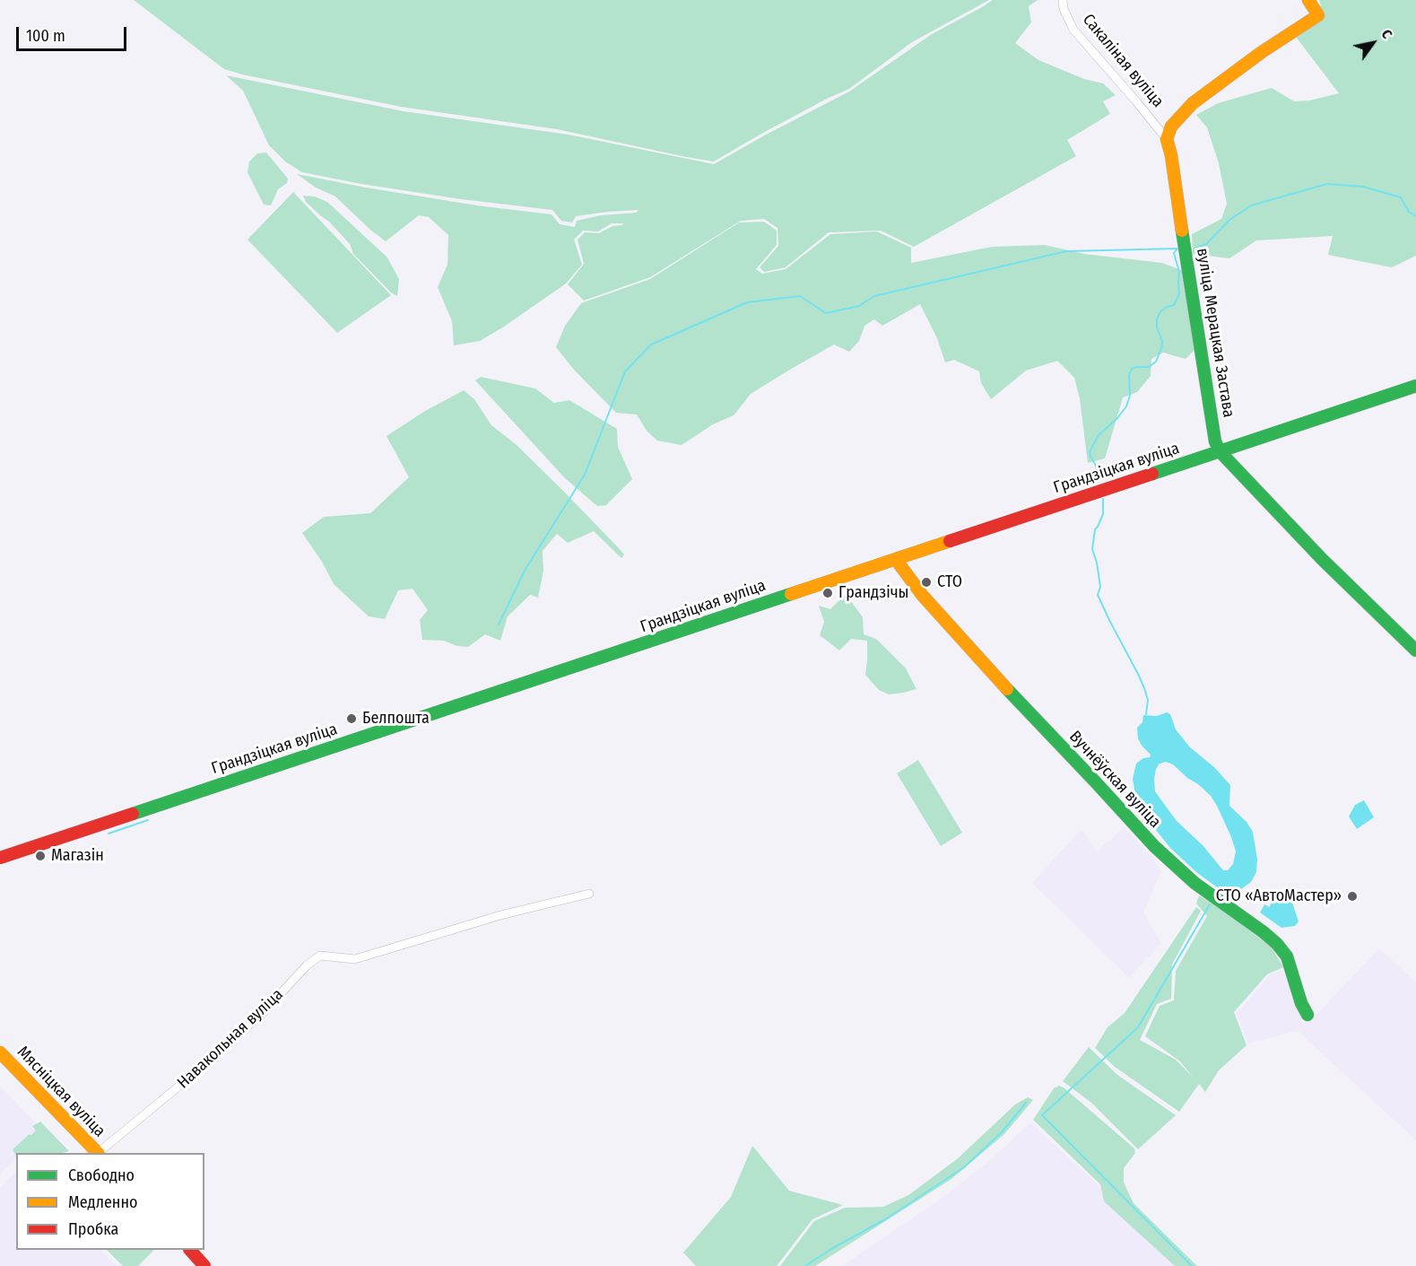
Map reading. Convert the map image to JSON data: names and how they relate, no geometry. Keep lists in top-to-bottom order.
{
  "streets": {
    "main road": [
      "вуліца Мерацкая Застава",
      "Грандзіцкая вуліца",
      "Вучнёўская вуліца",
      "Мясніцкая вуліца"
    ],
    "street": ["Сакаліная вуліца", "Навакольная вуліца"]
  },
  "crossings": [
    ["Сакаліная вуліца", "вуліца Мерацкая Застава"],
    ["вуліца Мерацкая Застава", "Грандзіцкая вуліца"],
    ["Грандзіцкая вуліца", "Вучнёўская вуліца"]
  ],
  "places": [
    "СТО",
    "Грандзічы",
    "Белпошта",
    "Магазін",
    "СТО «АвтоМастер»"
  ],
  "legend": ["Свободно", "Медленно", "Пробка"],
  "scale_bar": "100 m",
  "north": "top right"
}
